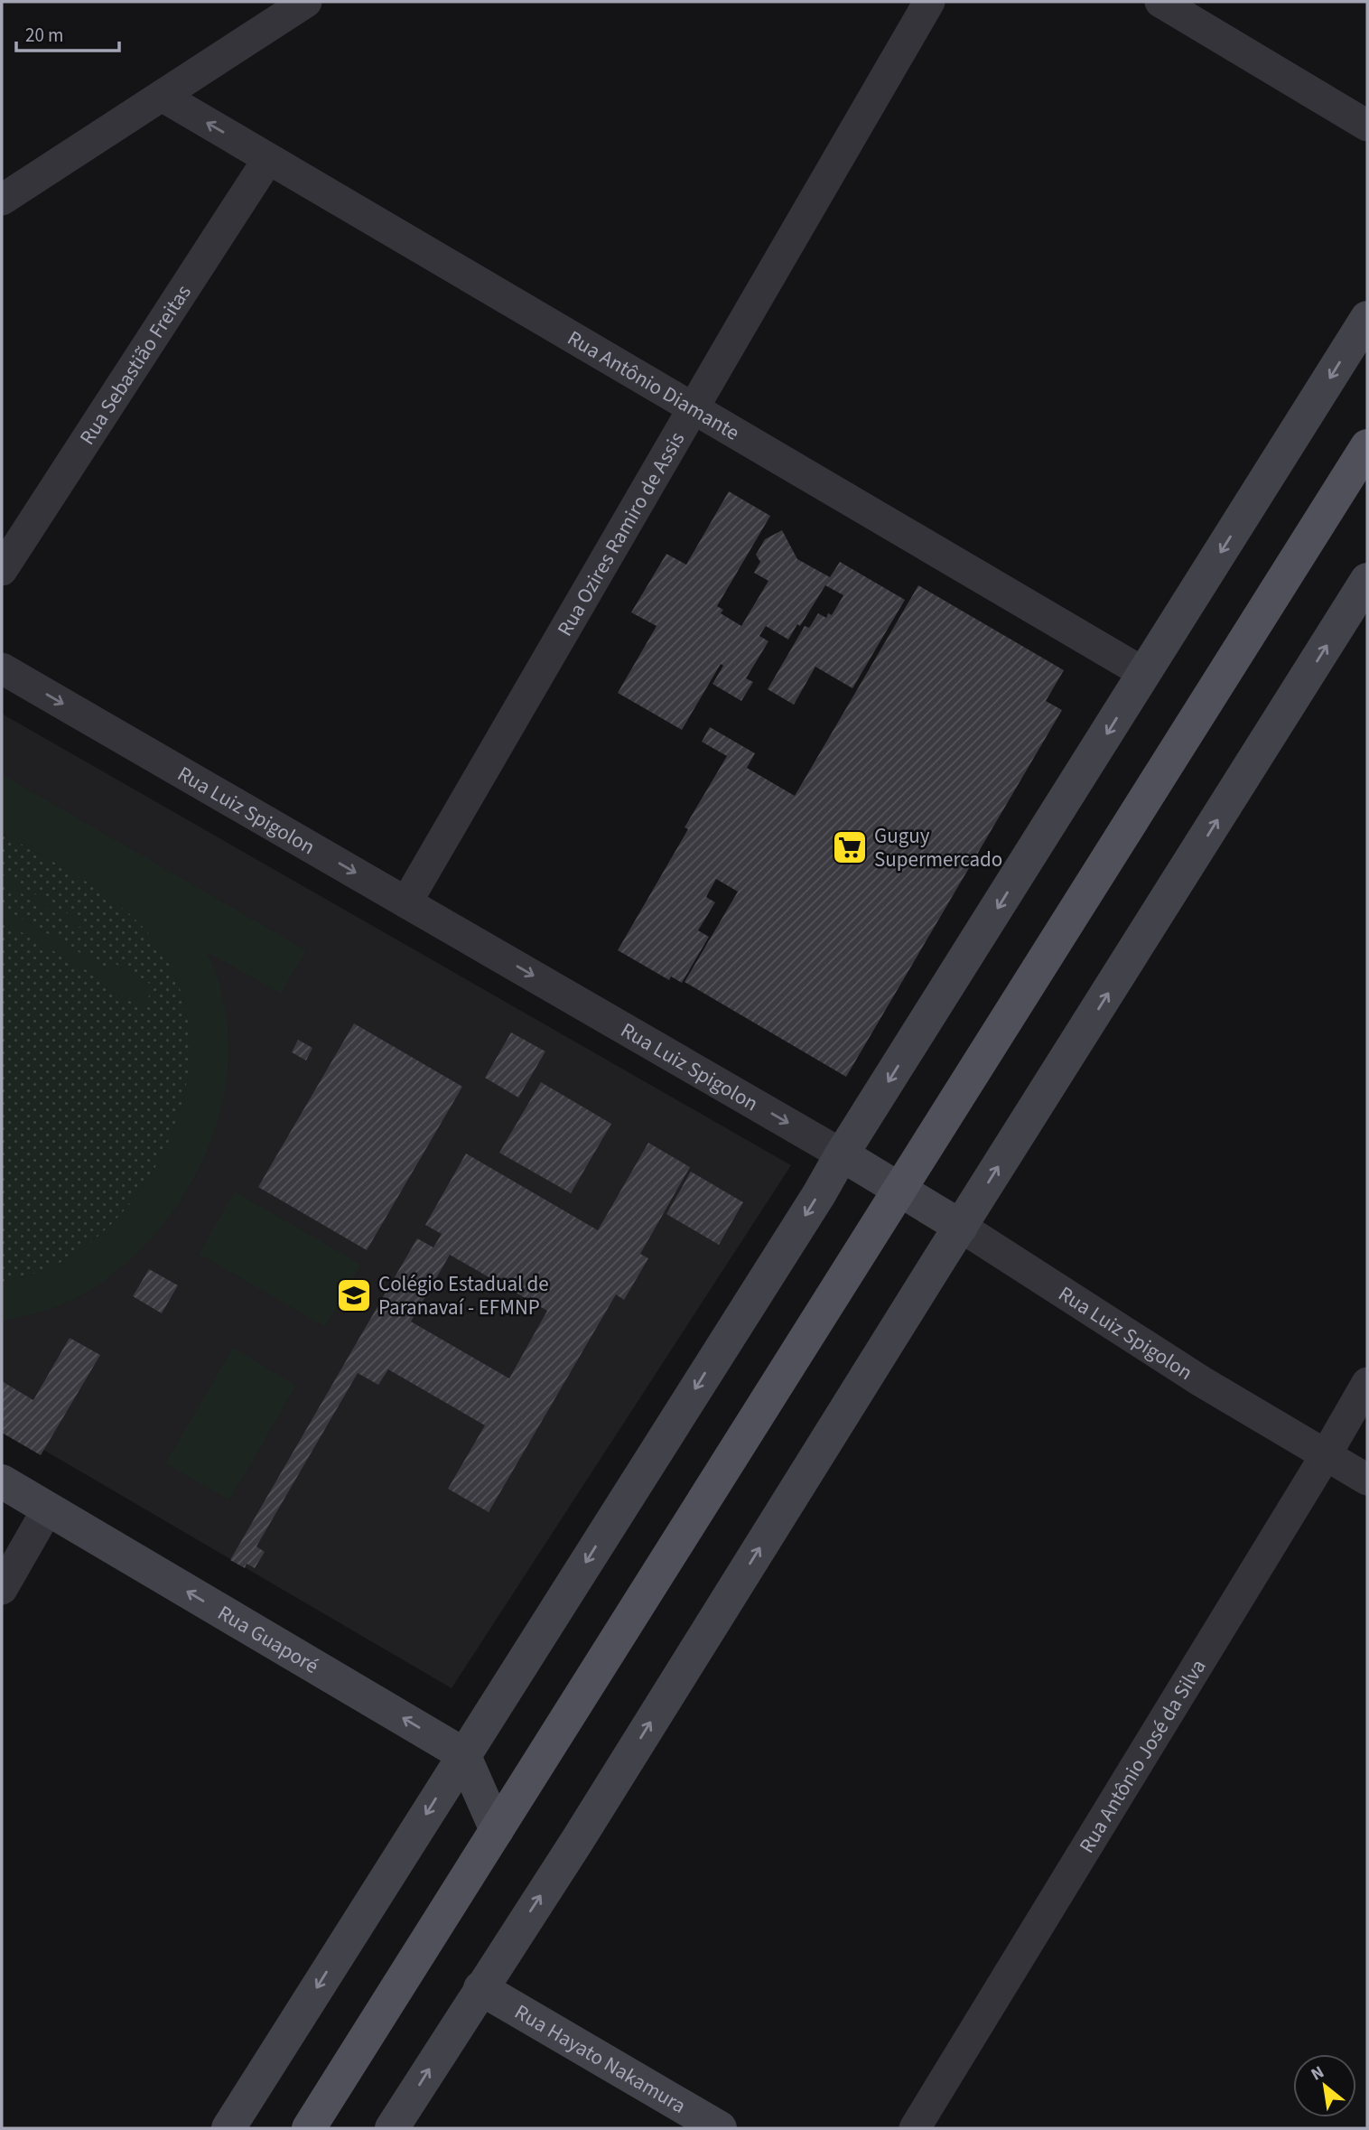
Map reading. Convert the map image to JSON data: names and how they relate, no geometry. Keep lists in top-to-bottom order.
{
  "streets": {
    "street": [
      "Rua Sebastião Freitas",
      "Rua Antônio Diamante",
      "Rua Ozires Ramiro de Assis",
      "Rua Luiz Spigolon",
      "Rua Guaporé",
      "Rua Antônio José da Silva",
      "Rua Hayato Nakamura"
    ]
  },
  "crossings": [
    ["Rua Sebastião Freitas", "Rua Antônio Diamante"],
    ["Rua Antônio Diamante", "Rua Ozires Ramiro de Assis"],
    ["Rua Ozires Ramiro de Assis", "Rua Luiz Spigolon"],
    ["Rua Luiz Spigolon", "Rua Antônio José da Silva"]
  ],
  "one_way": ["Rua Luiz Spigolon", "Rua Guaporé"],
  "places": {
    "supermarket": ["Guguy Supermercado"],
    "school or university": ["Colégio Estadual de Paranavaí - EFMNP"]
  },
  "scale_bar": "20 m",
  "north": "top left"
}
